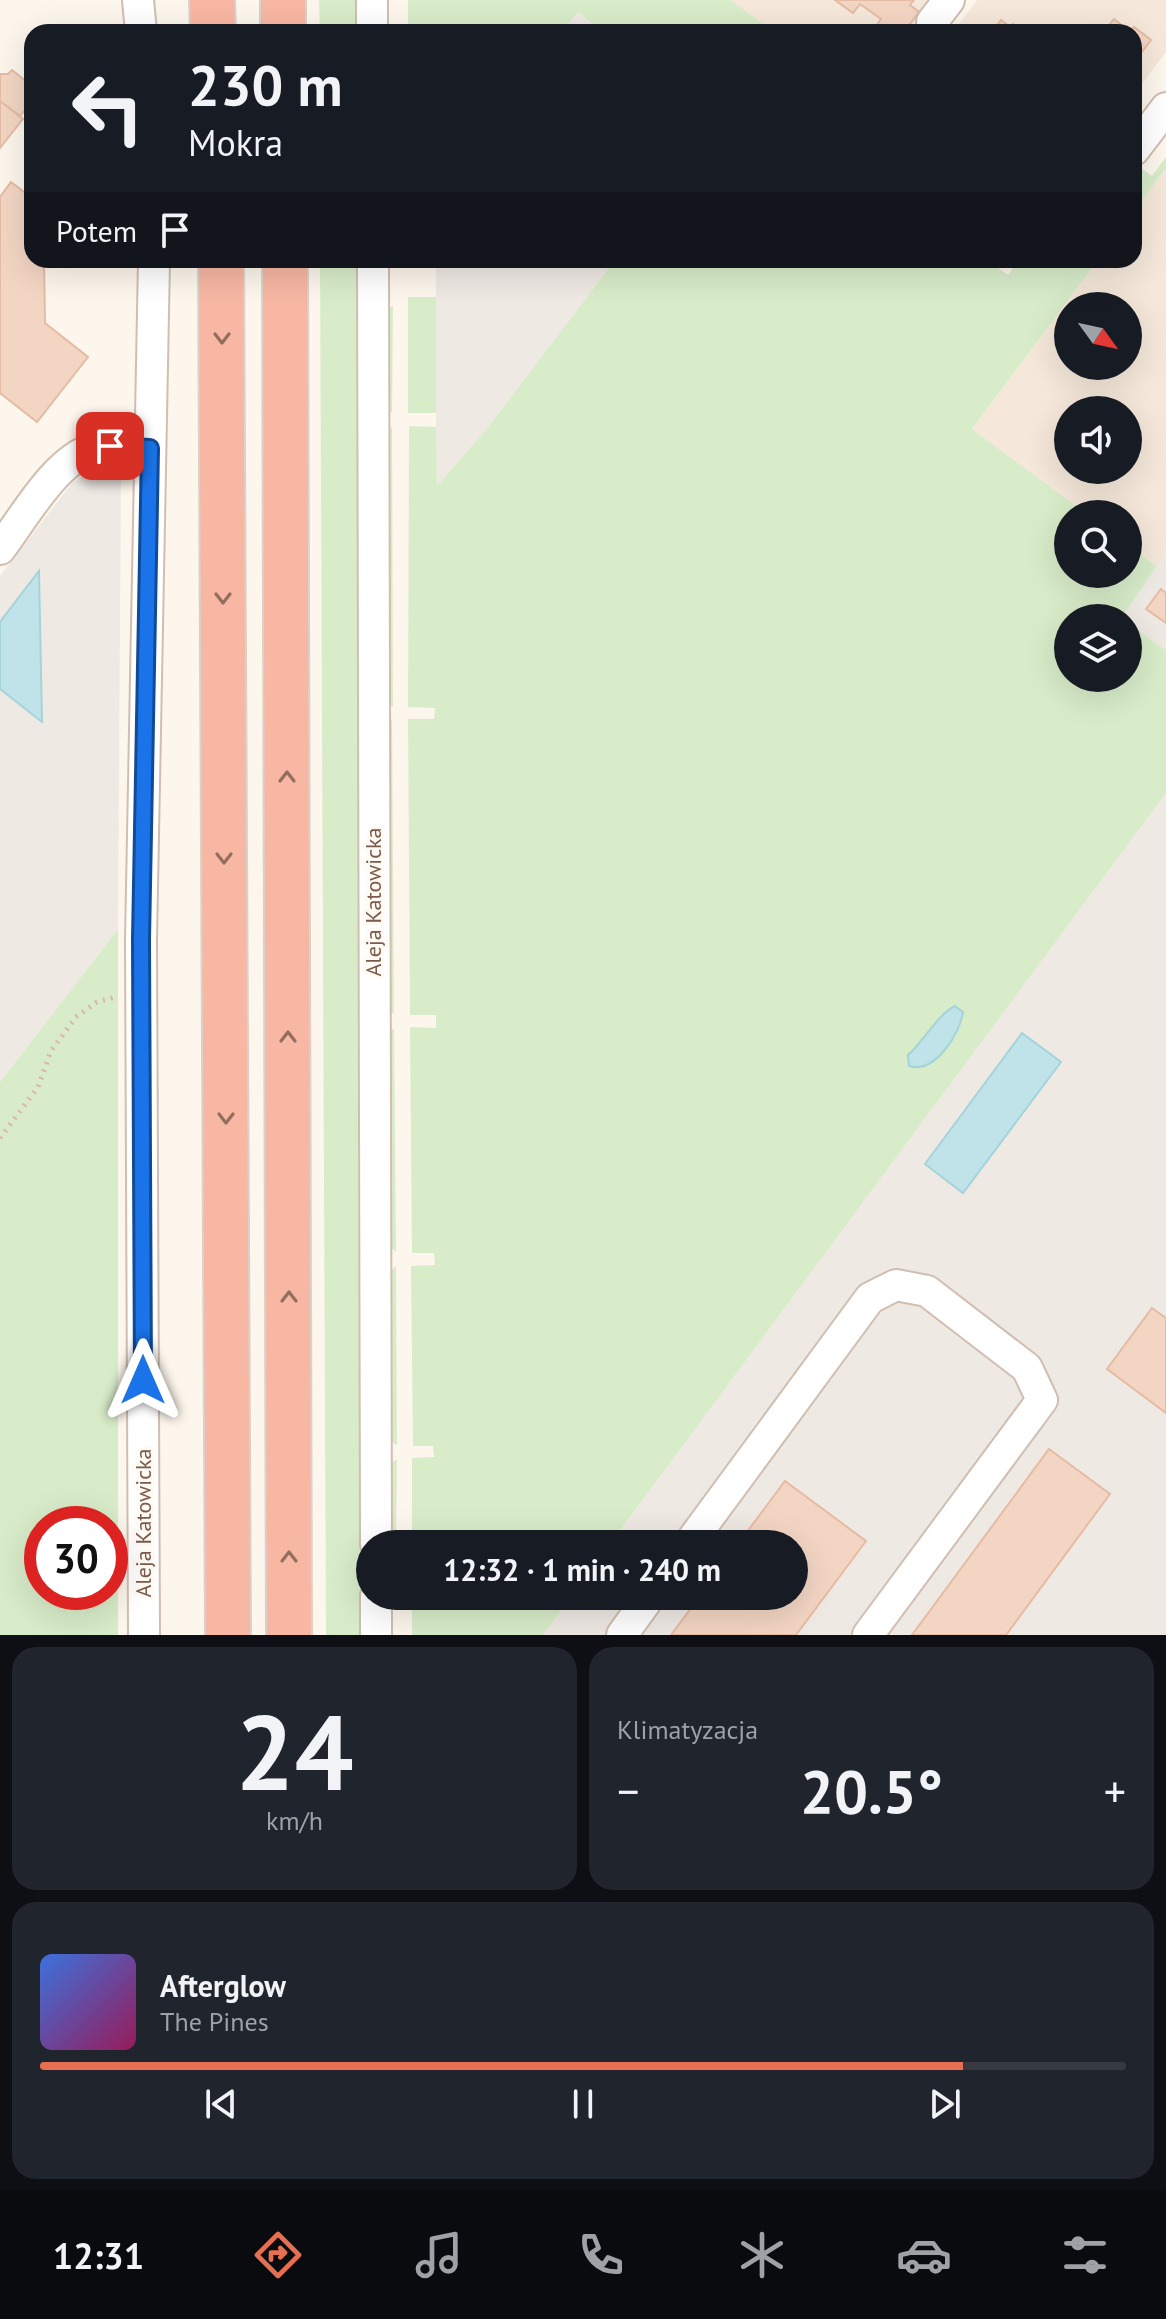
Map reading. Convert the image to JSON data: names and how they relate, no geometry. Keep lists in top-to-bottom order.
{
  "streets": {
    "street": ["Aleja Katowicka"]
  },
  "north": "bottom right",
  "page": {
    "turn": ["230 m", "Mokra"],
    "then": "Potem",
    "limit": "30",
    "trip": "12:32 · 1 min · 240 m",
    "tile": [
      ["24", "km/h"],
      "Klimatyzacja"
    ],
    "heat": ["−", "20.5°", "+"],
    "song": ["Afterglow", "The Pines"],
    "tabs": "12:31"
  }
}
